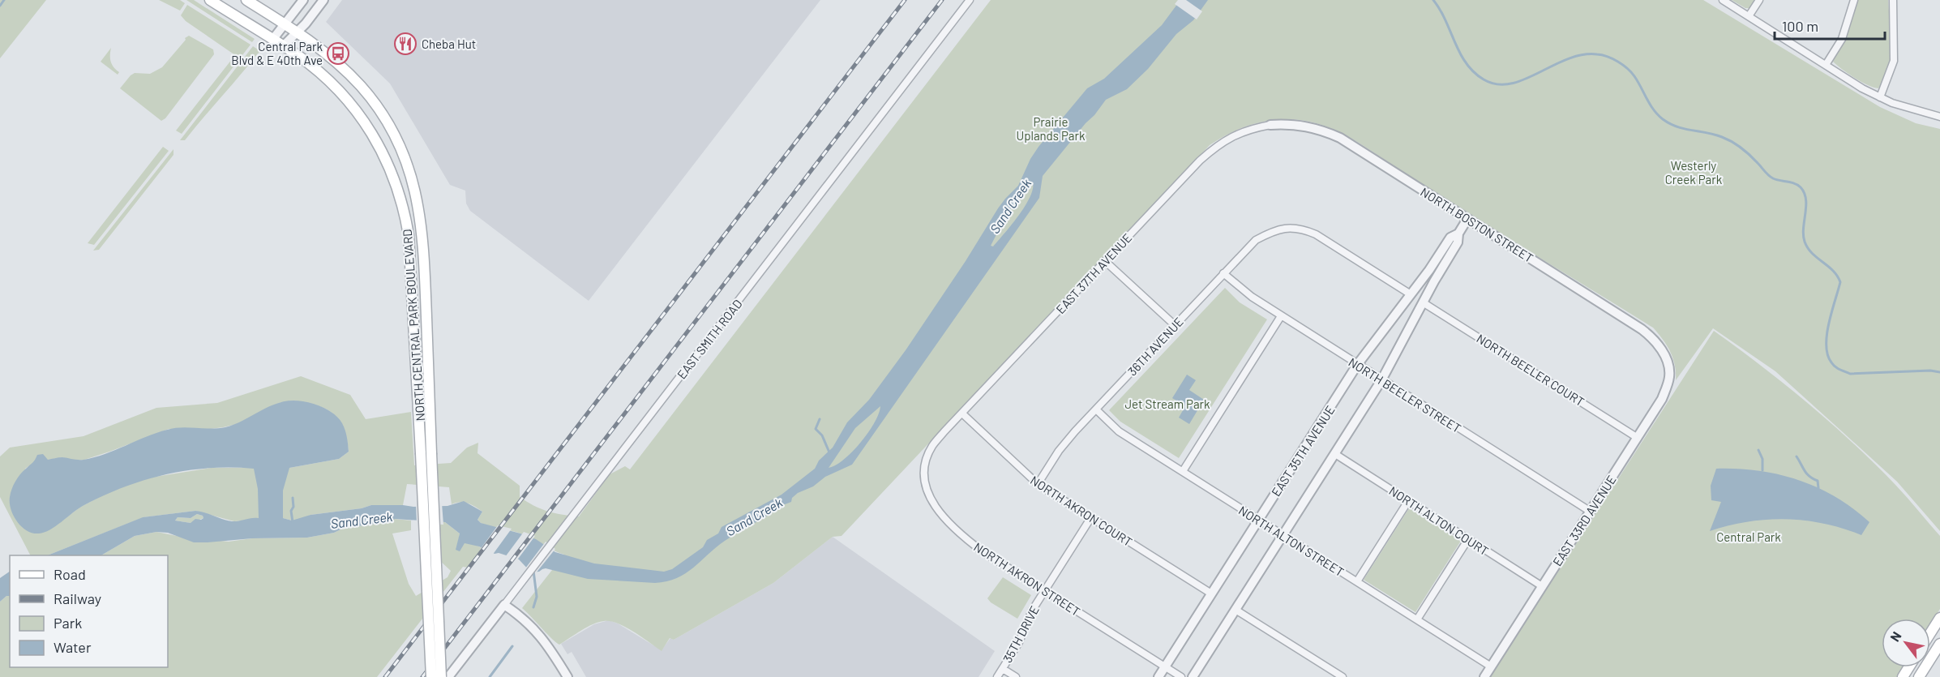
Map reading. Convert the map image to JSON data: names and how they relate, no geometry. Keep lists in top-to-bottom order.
{
  "streets": {
    "main road": ["NORTH CENTRAL PARK BOULEVARD"],
    "street": [
      "NORTH BOSTON STREET",
      "EAST 37TH AVENUE",
      "EAST SMITH ROAD",
      "36TH AVENUE",
      "NORTH BEELER COURT",
      "NORTH BEELER STREET",
      "EAST 35TH AVENUE",
      "NORTH AKRON COURT",
      "NORTH ALTON COURT",
      "EAST 33RD AVENUE",
      "NORTH ALTON STREET",
      "NORTH AKRON STREET",
      "35TH DRIVE"
    ]
  },
  "crossings": [
    ["NORTH BOSTON STREET", "EAST 37TH AVENUE"],
    ["NORTH BOSTON STREET", "EAST 35TH AVENUE"],
    ["NORTH BOSTON STREET", "EAST 33RD AVENUE"],
    ["EAST 37TH AVENUE", "NORTH AKRON COURT"],
    ["EAST 37TH AVENUE", "NORTH AKRON STREET"],
    ["36TH AVENUE", "NORTH BEELER STREET"],
    ["36TH AVENUE", "EAST 35TH AVENUE"],
    ["36TH AVENUE", "NORTH AKRON COURT"],
    ["36TH AVENUE", "NORTH ALTON STREET"],
    ["NORTH BEELER COURT", "EAST 35TH AVENUE"],
    ["NORTH BEELER COURT", "EAST 33RD AVENUE"],
    ["NORTH BEELER STREET", "EAST 35TH AVENUE"],
    ["NORTH BEELER STREET", "EAST 33RD AVENUE"],
    ["EAST 35TH AVENUE", "NORTH AKRON COURT"],
    ["EAST 35TH AVENUE", "NORTH ALTON COURT"],
    ["EAST 35TH AVENUE", "NORTH ALTON STREET"],
    ["EAST 35TH AVENUE", "NORTH AKRON STREET"],
    ["NORTH AKRON COURT", "35TH DRIVE"],
    ["NORTH ALTON COURT", "EAST 33RD AVENUE"],
    ["EAST 33RD AVENUE", "NORTH ALTON STREET"],
    ["NORTH AKRON STREET", "35TH DRIVE"]
  ],
  "water": ["Sand Creek"],
  "parks": [
    "Prairie Uplands Park",
    "Westerly Creek Park",
    "Jet Stream Park",
    "Central Park"
  ],
  "places": {
    "restaurant": ["Cheba Hut"],
    "bus stop": ["Central Park Blvd & E 40th Ave"]
  },
  "legend": [
    "Road",
    "Railway",
    "Park",
    "Water"
  ],
  "scale_bar": "100 m",
  "north": "top left"
}
